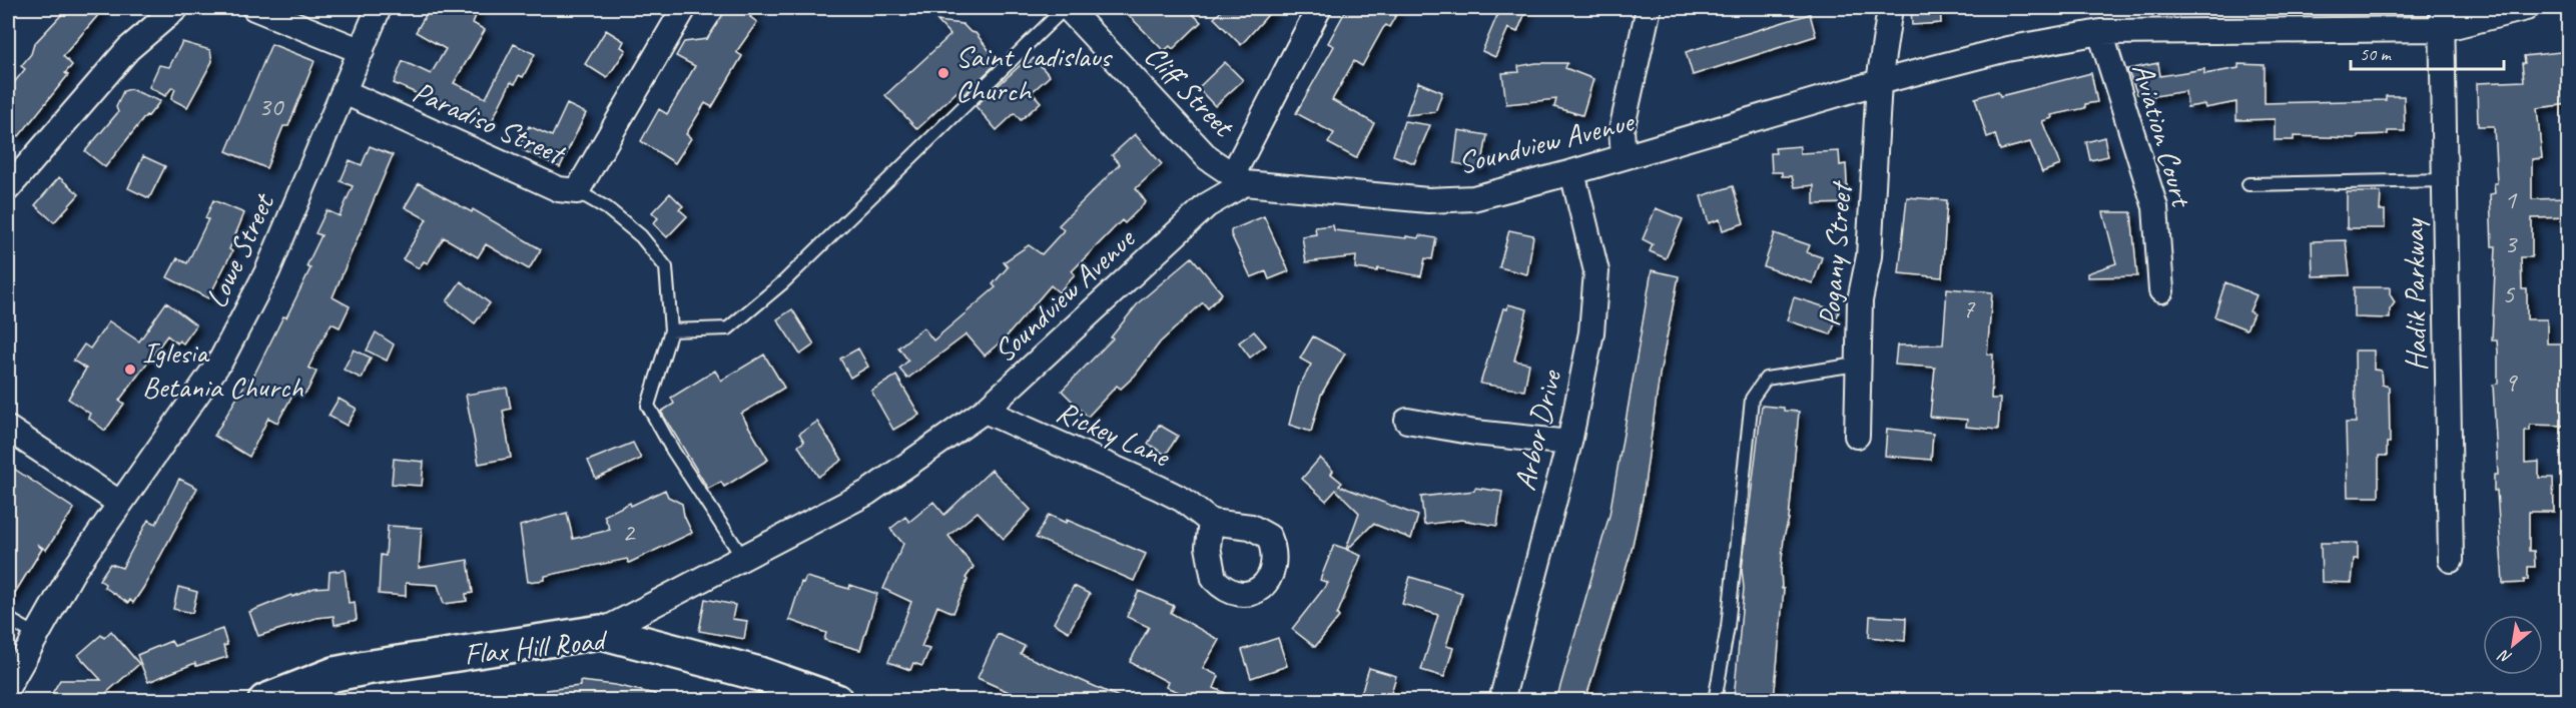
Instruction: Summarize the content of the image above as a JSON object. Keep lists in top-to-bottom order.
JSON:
{
  "streets": {
    "main road": ["Flax Hill Road"],
    "street": [
      "Cliff Street",
      "Paradiso Street",
      "Aviation Court",
      "Soundview Avenue",
      "Lowe Street",
      "Pogany Street",
      "Hadik Parkway",
      "Arbor Drive",
      "Rickey Lane"
    ]
  },
  "crossings": [
    ["Cliff Street", "Soundview Avenue"],
    ["Paradiso Street", "Lowe Street"],
    ["Aviation Court", "Soundview Avenue"],
    ["Soundview Avenue", "Pogany Street"],
    ["Soundview Avenue", "Hadik Parkway"],
    ["Soundview Avenue", "Arbor Drive"],
    ["Soundview Avenue", "Rickey Lane"],
    ["Soundview Avenue", "Flax Hill Road"]
  ],
  "places": ["Saint Ladislaus Church", "Iglesia Betania Church"],
  "house_numbers": [
    "30",
    "1",
    "3",
    "5",
    "7",
    "9",
    "2"
  ],
  "scale_bar": "50 m",
  "north": "bottom left"
}
